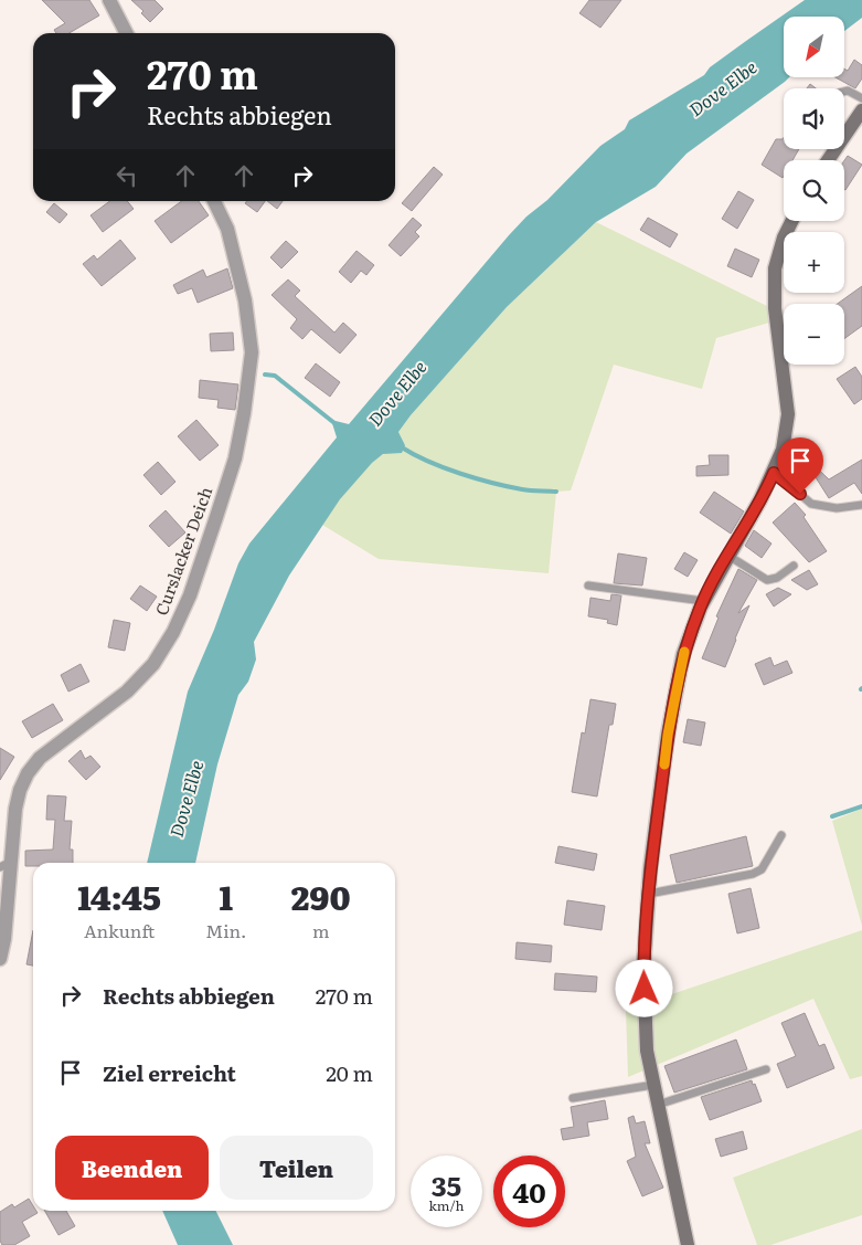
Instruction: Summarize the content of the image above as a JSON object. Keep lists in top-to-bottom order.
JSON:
{
  "streets": {
    "street": ["Curslacker Deich"]
  },
  "water": ["Dove Elbe"],
  "north": "bottom left",
  "page": {
    "map_buttons": ["+", "−"],
    "turn": ["270 m", "Rechts abbiegen"],
    "eta": [
      "14:45",
      "Ankunft",
      "1",
      "Min.",
      "290",
      "m"
    ],
    "list": [
      {
        "name": "Rechts abbiegen",
        "value": "270 m"
      },
      {
        "name": "Ziel erreicht",
        "value": "20 m"
      }
    ],
    "buttons": ["Beenden", "Teilen"],
    "speed": "35 km/h",
    "limit": "40"
  }
}
